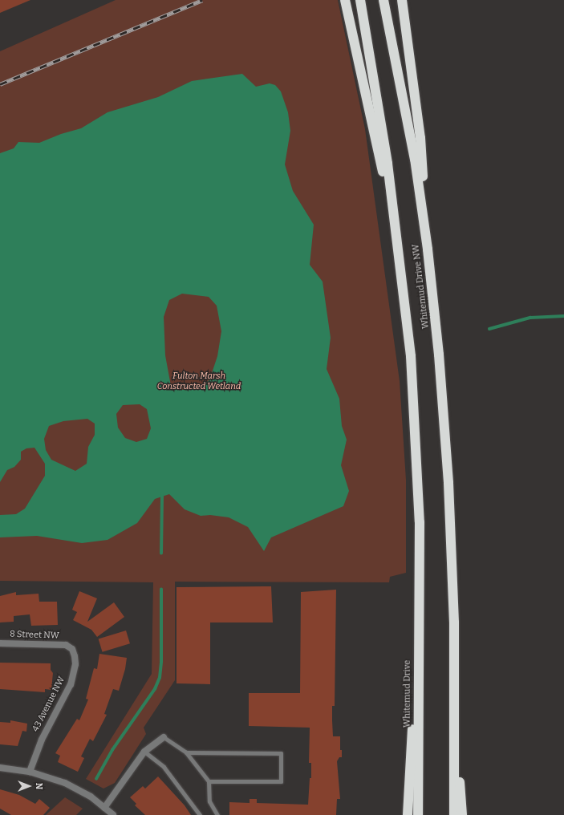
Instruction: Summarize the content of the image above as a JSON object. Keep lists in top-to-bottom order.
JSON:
{
  "streets": {
    "highway": ["Whitemud Drive NW", "Whitemud Drive"],
    "street": ["8 Street NW", "43 Avenue NW"]
  },
  "crossings": [
    ["Whitemud Drive NW", "Whitemud Drive"],
    ["8 Street NW", "43 Avenue NW"]
  ],
  "parks": ["Fulton Marsh Constructed Wetland"],
  "north": "right"
}
